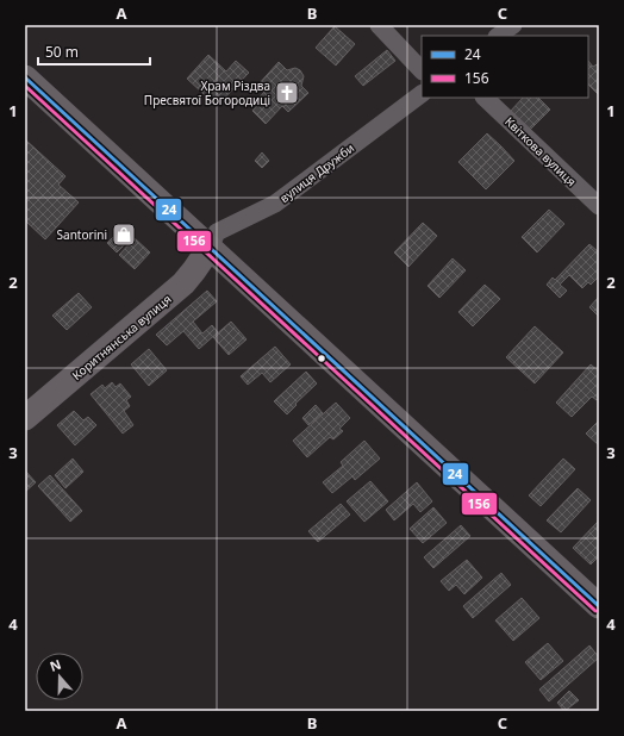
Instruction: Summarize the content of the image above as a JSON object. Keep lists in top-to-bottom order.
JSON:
{
  "streets": {
    "main road": ["Коритнянська вулиця"],
    "street": ["Квіткова вулиця", "вулиця Дружби"]
  },
  "crossings": [
    ["вулиця Дружби", "Коритнянська вулиця"]
  ],
  "places": {
    "church": ["Храм Різдва Пресвятої Богородиці"],
    "shop": ["Santorini"]
  },
  "lines": ["transit line 24", "transit line 156"],
  "legend": ["24", "156"],
  "scale_bar": "50 m",
  "north": "top",
  "grid": {
    "columns": ["A", "B", "C"],
    "rows": [
      "1",
      "2",
      "3",
      "4"
    ]
  }
}
